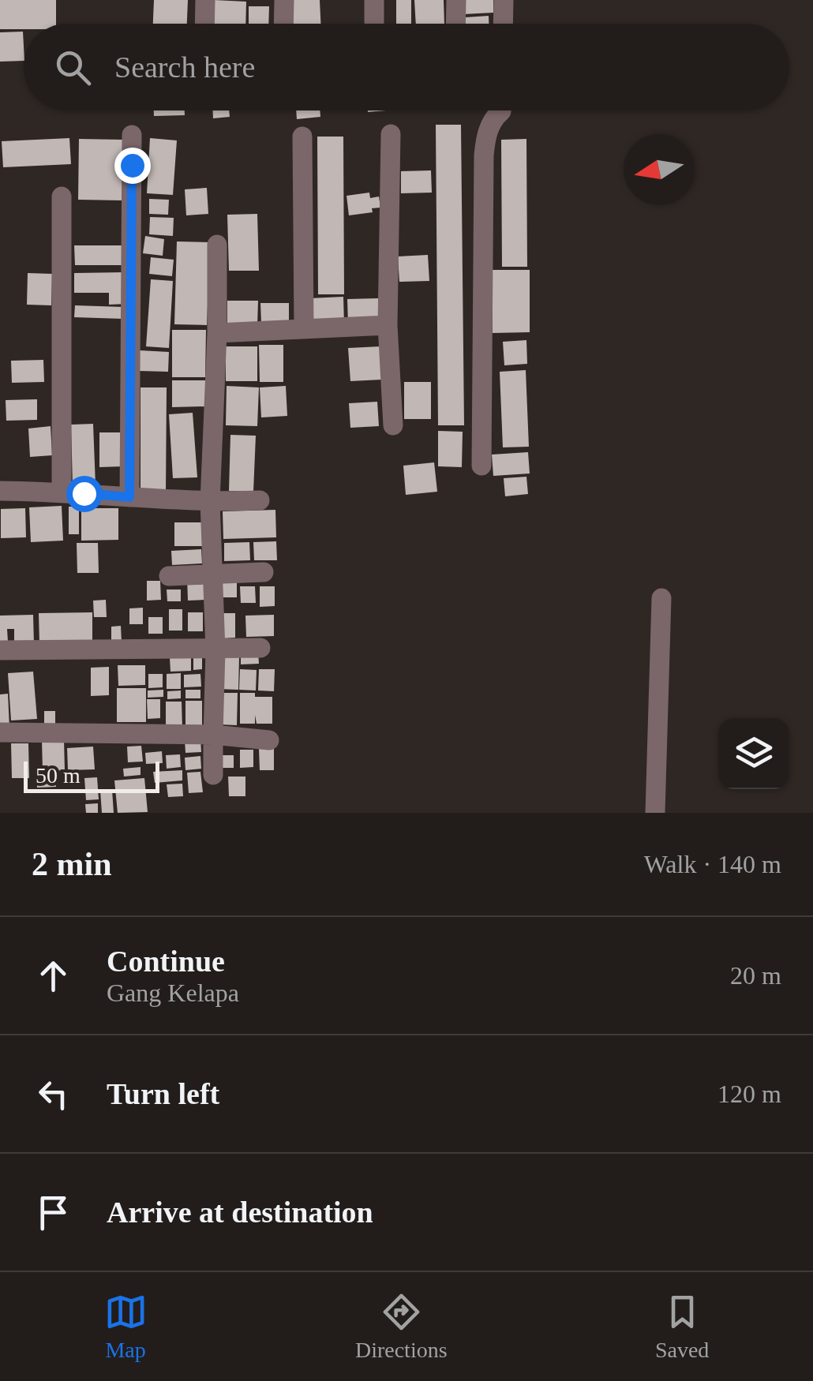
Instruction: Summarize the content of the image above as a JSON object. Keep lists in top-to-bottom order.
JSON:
{
  "scale_bar": "50 m",
  "north": "left",
  "page": {
    "search": "Search here",
    "scale": "50 m",
    "heading": ["2 min", "Walk · 140 m"],
    "list": [
      ["Continue", "Gang Kelapa", "20 m"],
      ["Turn left", "120 m"],
      "Arrive at destination"
    ],
    "nav": ["Map", "Directions", "Saved"]
  }
}
